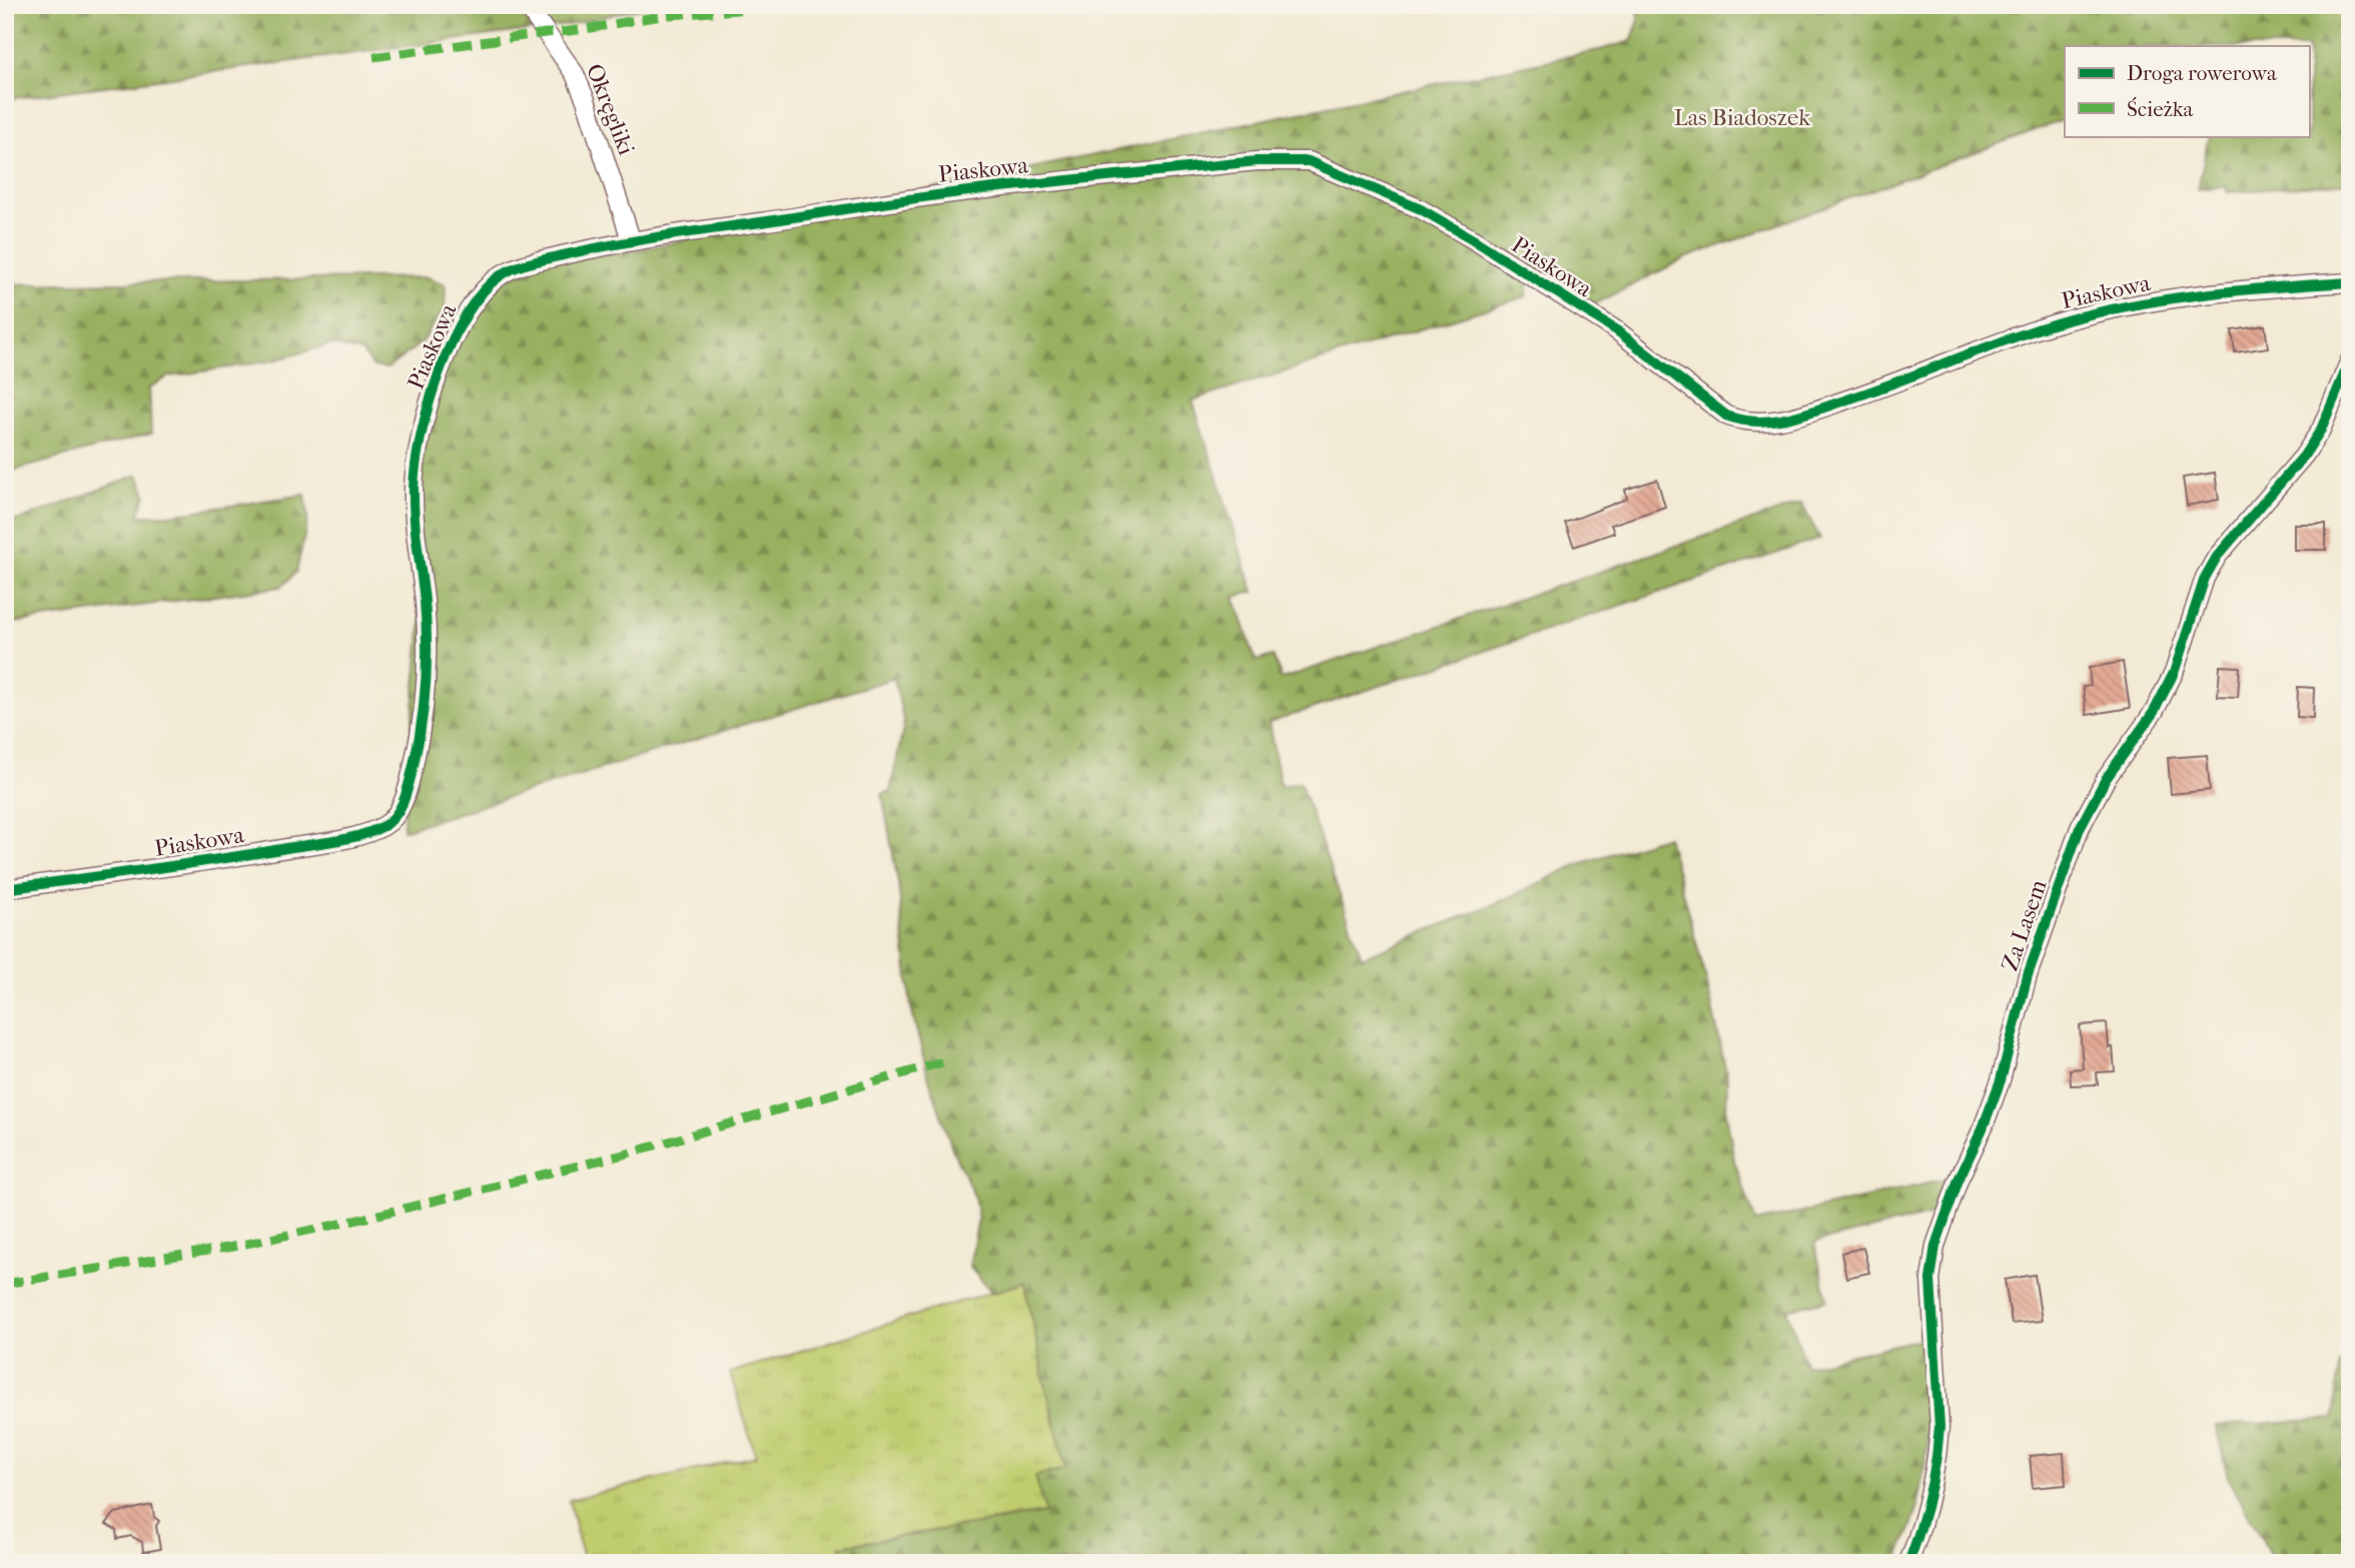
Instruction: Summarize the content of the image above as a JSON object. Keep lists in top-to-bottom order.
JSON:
{
  "streets": {
    "street": ["Okręgliki", "Piaskowa", "Za Lasem"]
  },
  "crossings": [
    ["Okręgliki", "Piaskowa"]
  ],
  "parks": ["Las Biadoszek"],
  "legend": ["Droga rowerowa", "Ścieżka"]
}
